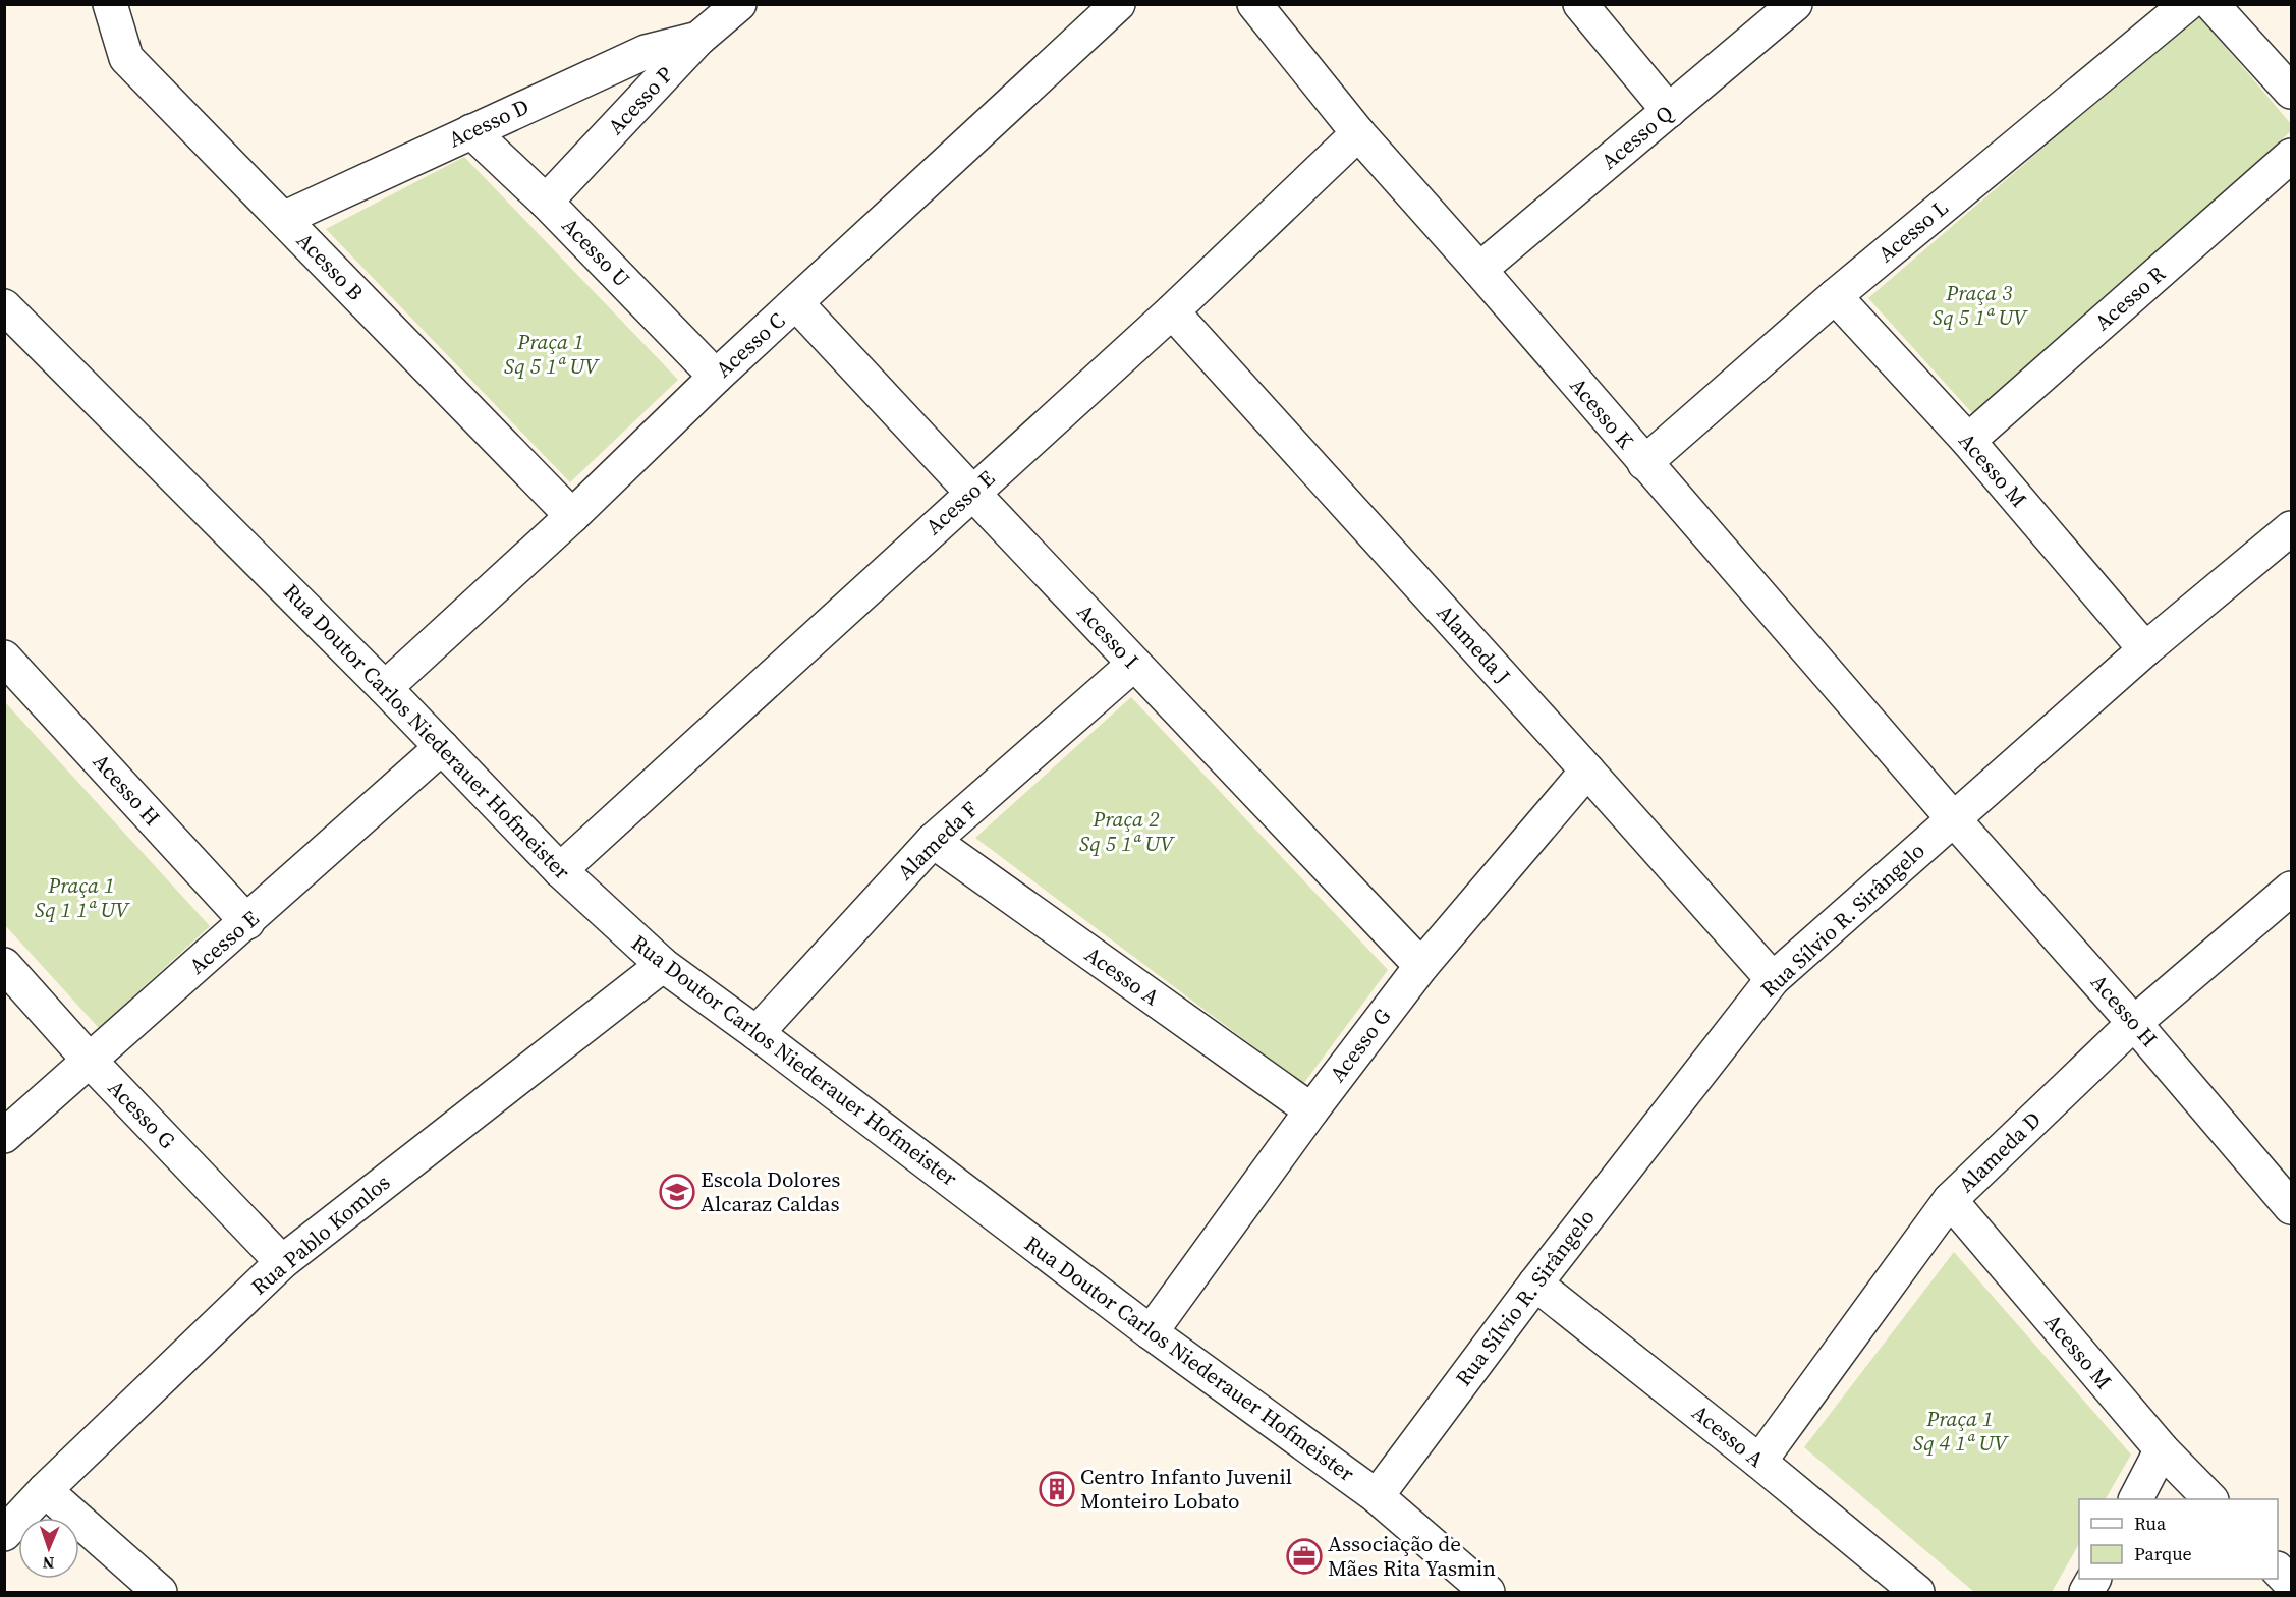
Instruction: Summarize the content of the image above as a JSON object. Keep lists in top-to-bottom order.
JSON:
{
  "streets": {
    "street": [
      "Acesso P",
      "Acesso D",
      "Acesso Q",
      "Acesso L",
      "Acesso U",
      "Acesso B",
      "Acesso R",
      "Acesso C",
      "Acesso K",
      "Acesso M",
      "Acesso E",
      "Acesso I",
      "Alameda J",
      "Rua Doutor Carlos Niederauer Hofmeister",
      "Acesso H",
      "Alameda F",
      "Rua Sílvio R. Sirângelo",
      "Acesso A",
      "Acesso G",
      "Alameda D",
      "Rua Pablo Komlos"
    ]
  },
  "crossings": [
    ["Acesso P", "Acesso D"],
    ["Acesso P", "Acesso U"],
    ["Acesso D", "Acesso U"],
    ["Acesso D", "Acesso B"],
    ["Acesso Q", "Acesso K"],
    ["Acesso L", "Acesso K"],
    ["Acesso L", "Acesso M"],
    ["Acesso U", "Acesso C"],
    ["Acesso B", "Acesso C"],
    ["Acesso R", "Acesso M"],
    ["Acesso C", "Acesso I"],
    ["Acesso C", "Rua Doutor Carlos Niederauer Hofmeister"],
    ["Acesso K", "Acesso E"],
    ["Acesso K", "Acesso H"],
    ["Acesso K", "Rua Sílvio R. Sirângelo"],
    ["Acesso M", "Rua Sílvio R. Sirângelo"],
    ["Acesso M", "Alameda D"],
    ["Acesso E", "Acesso I"],
    ["Acesso E", "Alameda J"],
    ["Acesso E", "Rua Doutor Carlos Niederauer Hofmeister"],
    ["Acesso E", "Acesso H"],
    ["Acesso E", "Acesso G"],
    ["Acesso I", "Alameda F"],
    ["Acesso I", "Acesso G"],
    ["Alameda J", "Rua Sílvio R. Sirângelo"],
    ["Alameda J", "Acesso G"],
    ["Rua Doutor Carlos Niederauer Hofmeister", "Alameda F"],
    ["Rua Doutor Carlos Niederauer Hofmeister", "Rua Sílvio R. Sirângelo"],
    ["Rua Doutor Carlos Niederauer Hofmeister", "Acesso G"],
    ["Rua Doutor Carlos Niederauer Hofmeister", "Rua Pablo Komlos"],
    ["Acesso H", "Rua Sílvio R. Sirângelo"],
    ["Acesso H", "Alameda D"],
    ["Alameda F", "Acesso A"],
    ["Rua Sílvio R. Sirângelo", "Acesso A"],
    ["Acesso A", "Acesso G"],
    ["Acesso A", "Alameda D"],
    ["Acesso G", "Rua Pablo Komlos"]
  ],
  "parks": [
    "Praça 3 Sq 5 1ª UV",
    "Praça 1 Sq 5 1ª UV",
    "Praça 2 Sq 5 1ª UV",
    "Praça 1 Sq 1 1ª UV",
    "Praça 1 Sq 4 1ª UV"
  ],
  "places": {
    "school or university": ["Escola Dolores Alcaraz Caldas"],
    "building": ["Centro Infanto Juvenil Monteiro Lobato"],
    "office": ["Associação de Mães Rita Yasmin"]
  },
  "legend": ["Rua", "Parque"],
  "north": "bottom"
}
